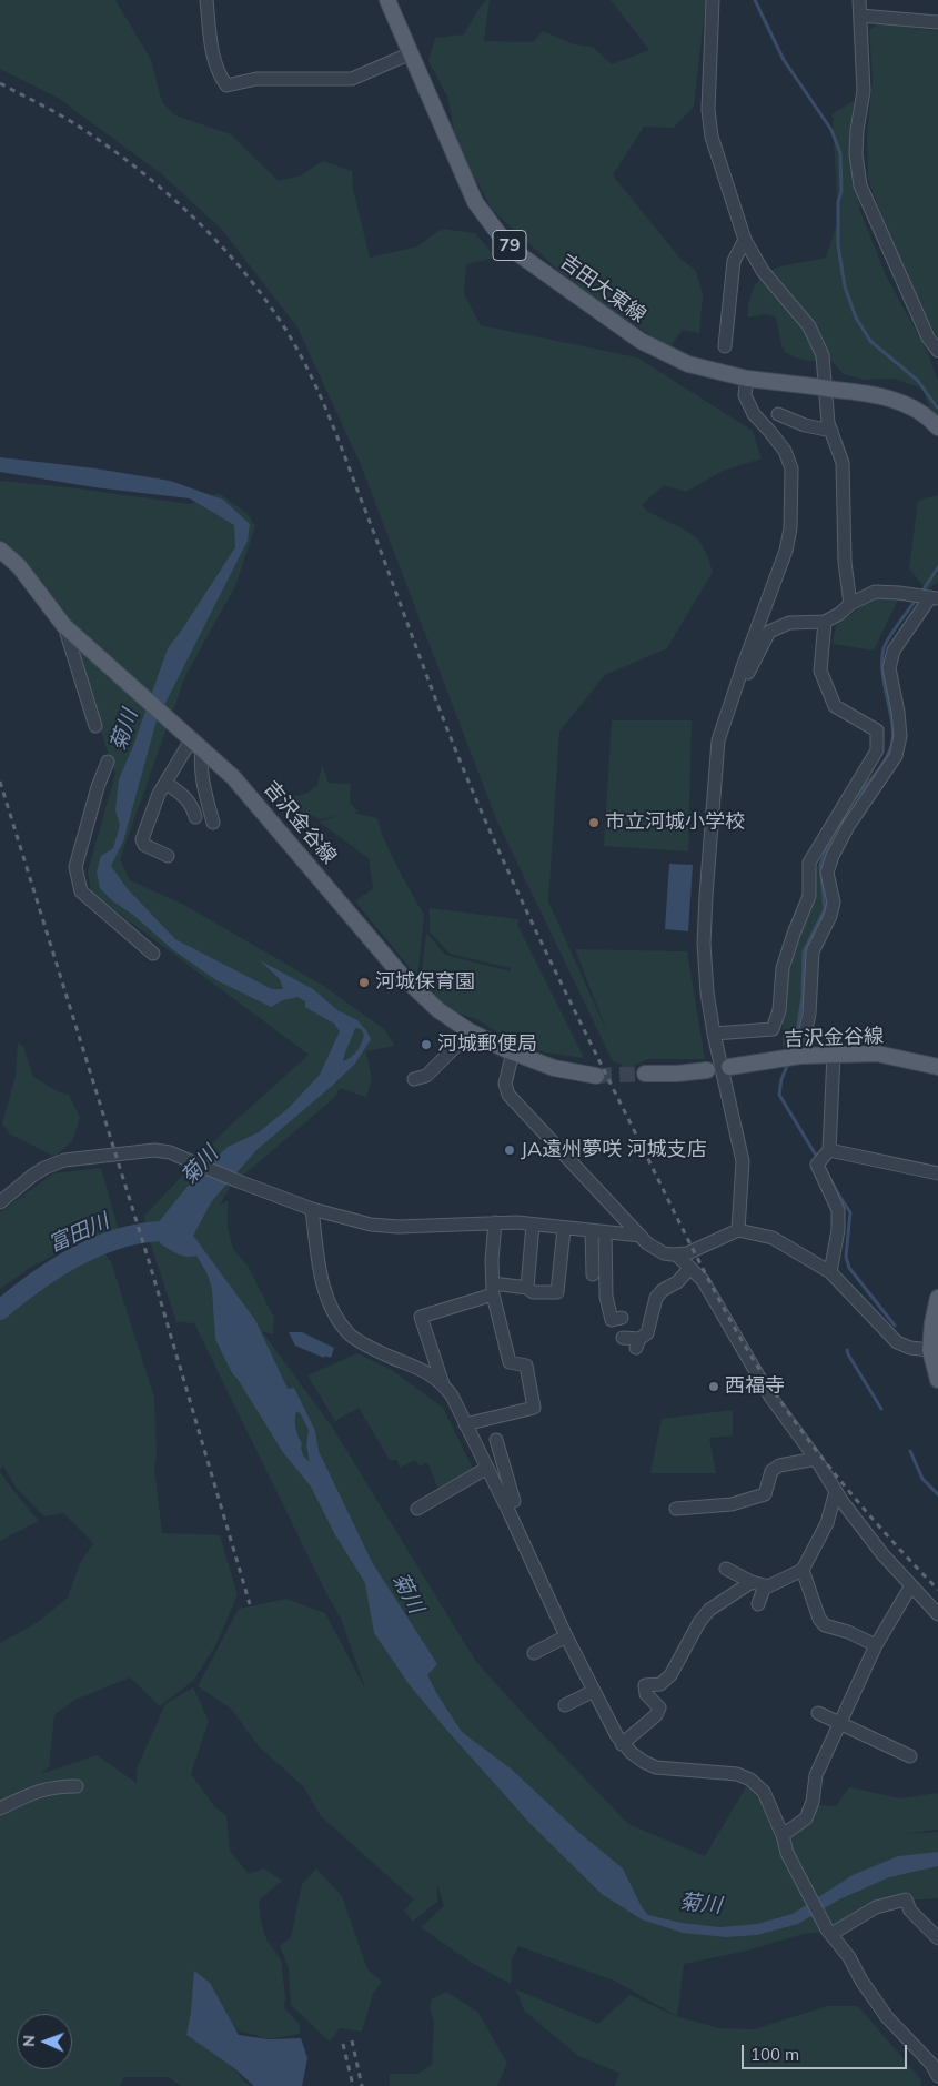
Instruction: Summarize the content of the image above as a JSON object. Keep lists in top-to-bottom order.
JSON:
{
  "streets": {
    "main road": ["79", "吉田大東線", "吉沢金谷線"]
  },
  "water": ["菊川", "富田川"],
  "places": [
    "市立河城小学校",
    "河城保育園",
    "河城郵便局",
    "JA遠州夢咲 河城支店",
    "西福寺"
  ],
  "scale_bar": "100 m",
  "north": "left"
}
